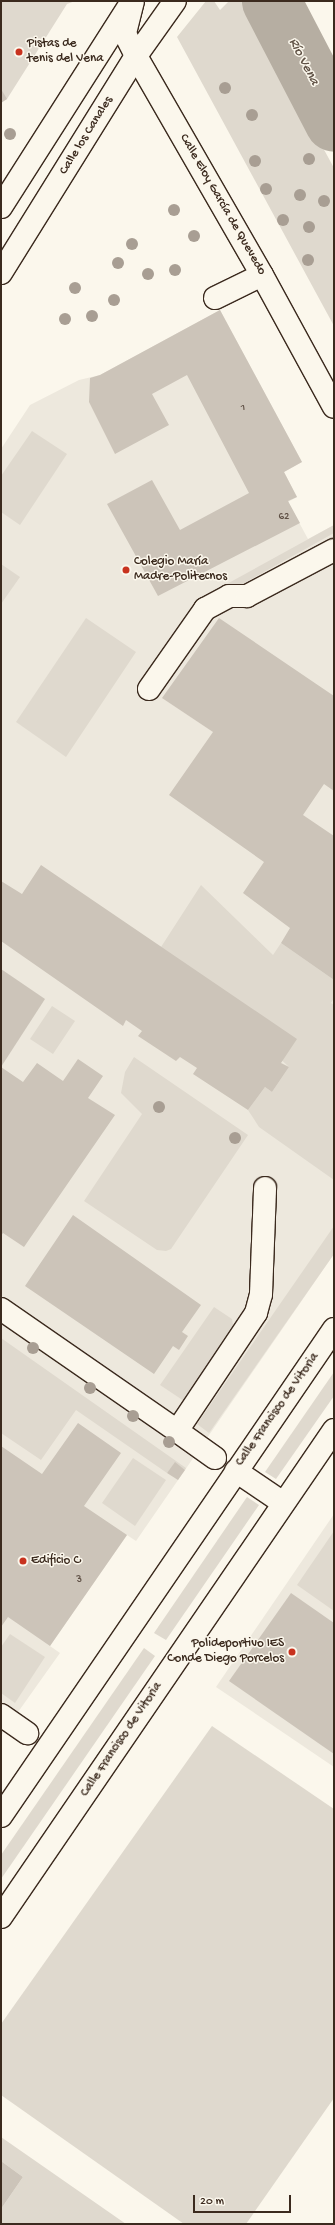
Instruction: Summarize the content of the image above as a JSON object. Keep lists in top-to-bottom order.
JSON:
{
  "streets": {
    "street": ["Calle los Canales", "Calle Eloy García de Quevedo", "Calle Francisco de Vitoria"]
  },
  "crossings": [
    ["Calle los Canales", "Calle Eloy García de Quevedo"]
  ],
  "water": ["Río Vena"],
  "places": [
    "Pistas de tenis del Vena",
    "Colegio María Madre-Politecnos",
    "Edificio C",
    "Polideportivo IES Conde Diego Porcelos"
  ],
  "house_numbers": ["1", "62", "3"],
  "scale_bar": "20 m"
}
